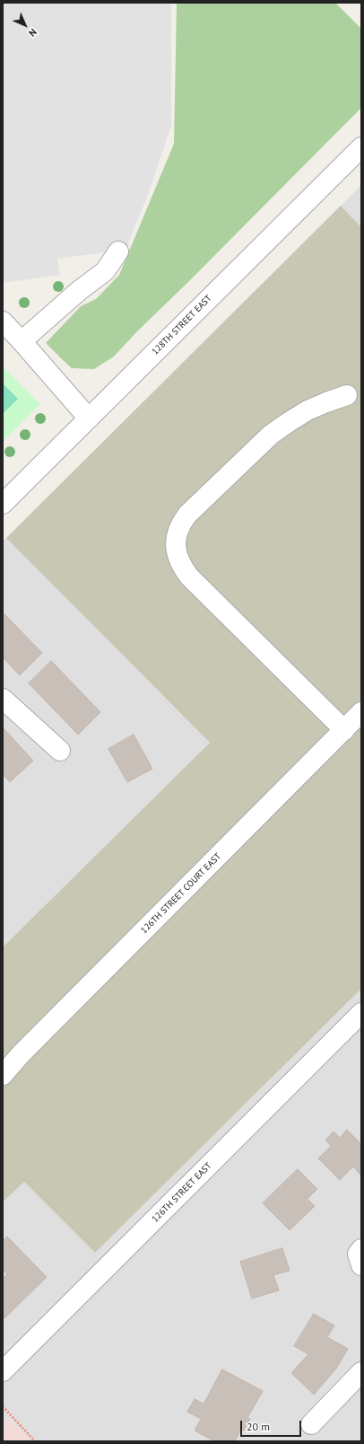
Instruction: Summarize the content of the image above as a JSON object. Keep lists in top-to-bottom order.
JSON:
{
  "streets": {
    "street": ["128TH STREET EAST", "126TH STREET COURT EAST", "126TH STREET EAST"]
  },
  "scale_bar": "20 m",
  "north": "bottom right"
}
